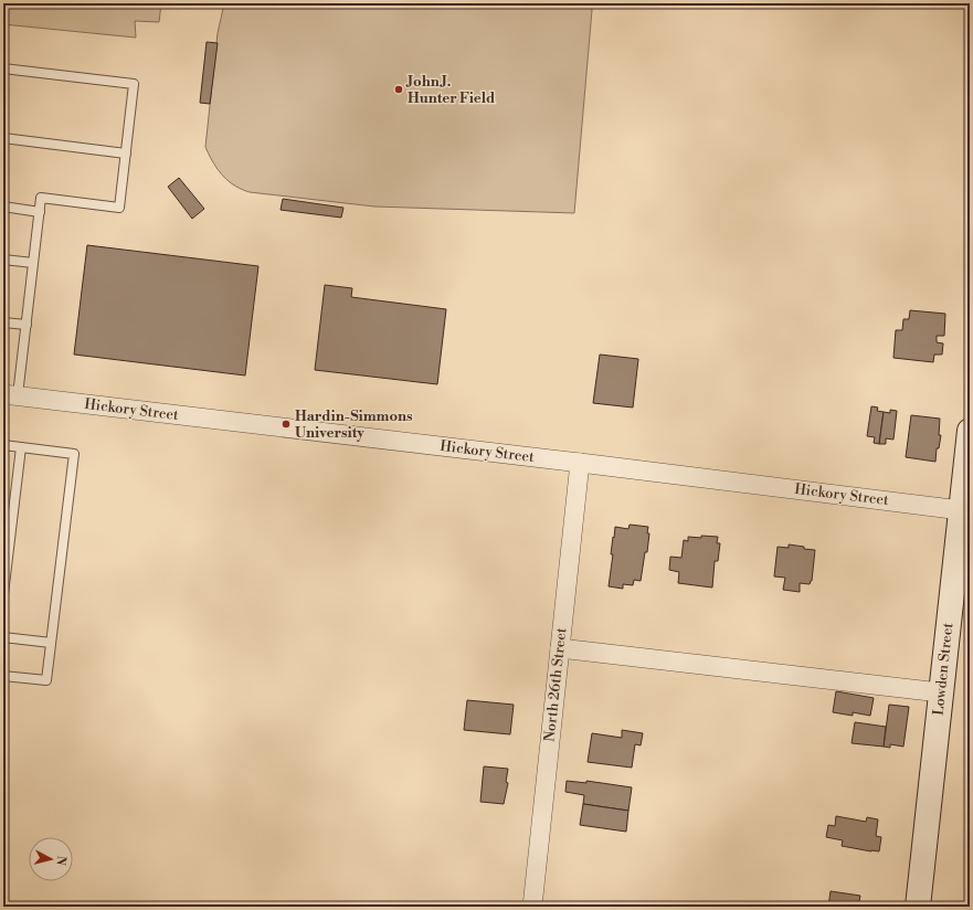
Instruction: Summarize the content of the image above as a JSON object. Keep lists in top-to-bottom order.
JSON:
{
  "streets": {
    "street": ["Hickory Street", "Lowden Street", "North 26th Street"]
  },
  "crossings": [
    ["Hickory Street", "Lowden Street"],
    ["Hickory Street", "North 26th Street"]
  ],
  "places": ["John J. Hunter Field", "Hardin-Simmons University"],
  "north": "right"
}
